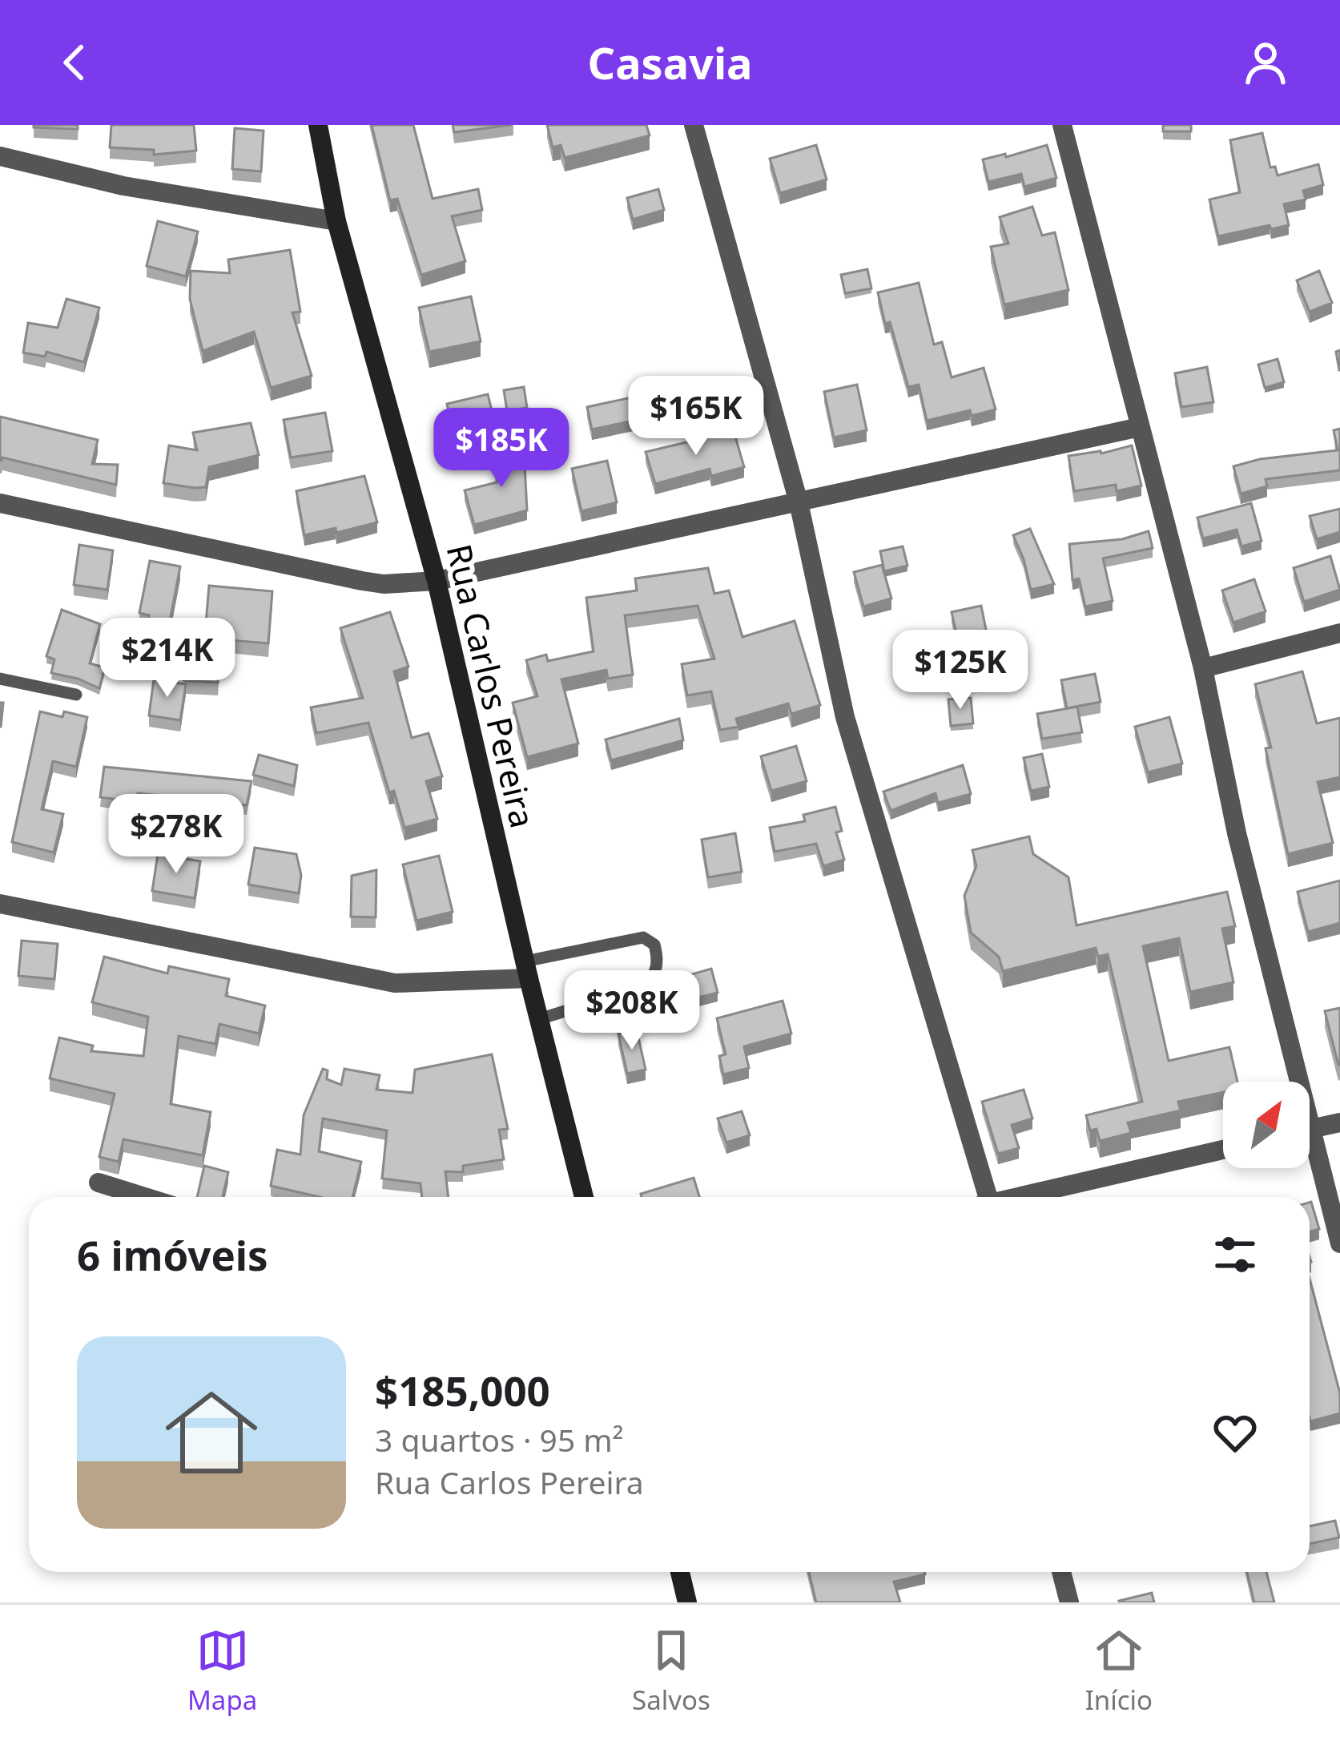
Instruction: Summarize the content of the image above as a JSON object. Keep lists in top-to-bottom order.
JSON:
{
  "streets": {
    "main road": ["Rua Carlos Pereira"]
  },
  "north": "top right",
  "page": {
    "header": "Casavia",
    "price": [
      "$165K",
      "$185K",
      "$214K",
      "$125K",
      "$278K",
      "$208K"
    ],
    "heading": "6 imóveis",
    "list": [
      {
        "name": "$185,000",
        "note": "3 quartos · 95 m² · Rua Carlos Pereira"
      }
    ],
    "tabs": ["Mapa", "Salvos", "Início"]
  }
}
